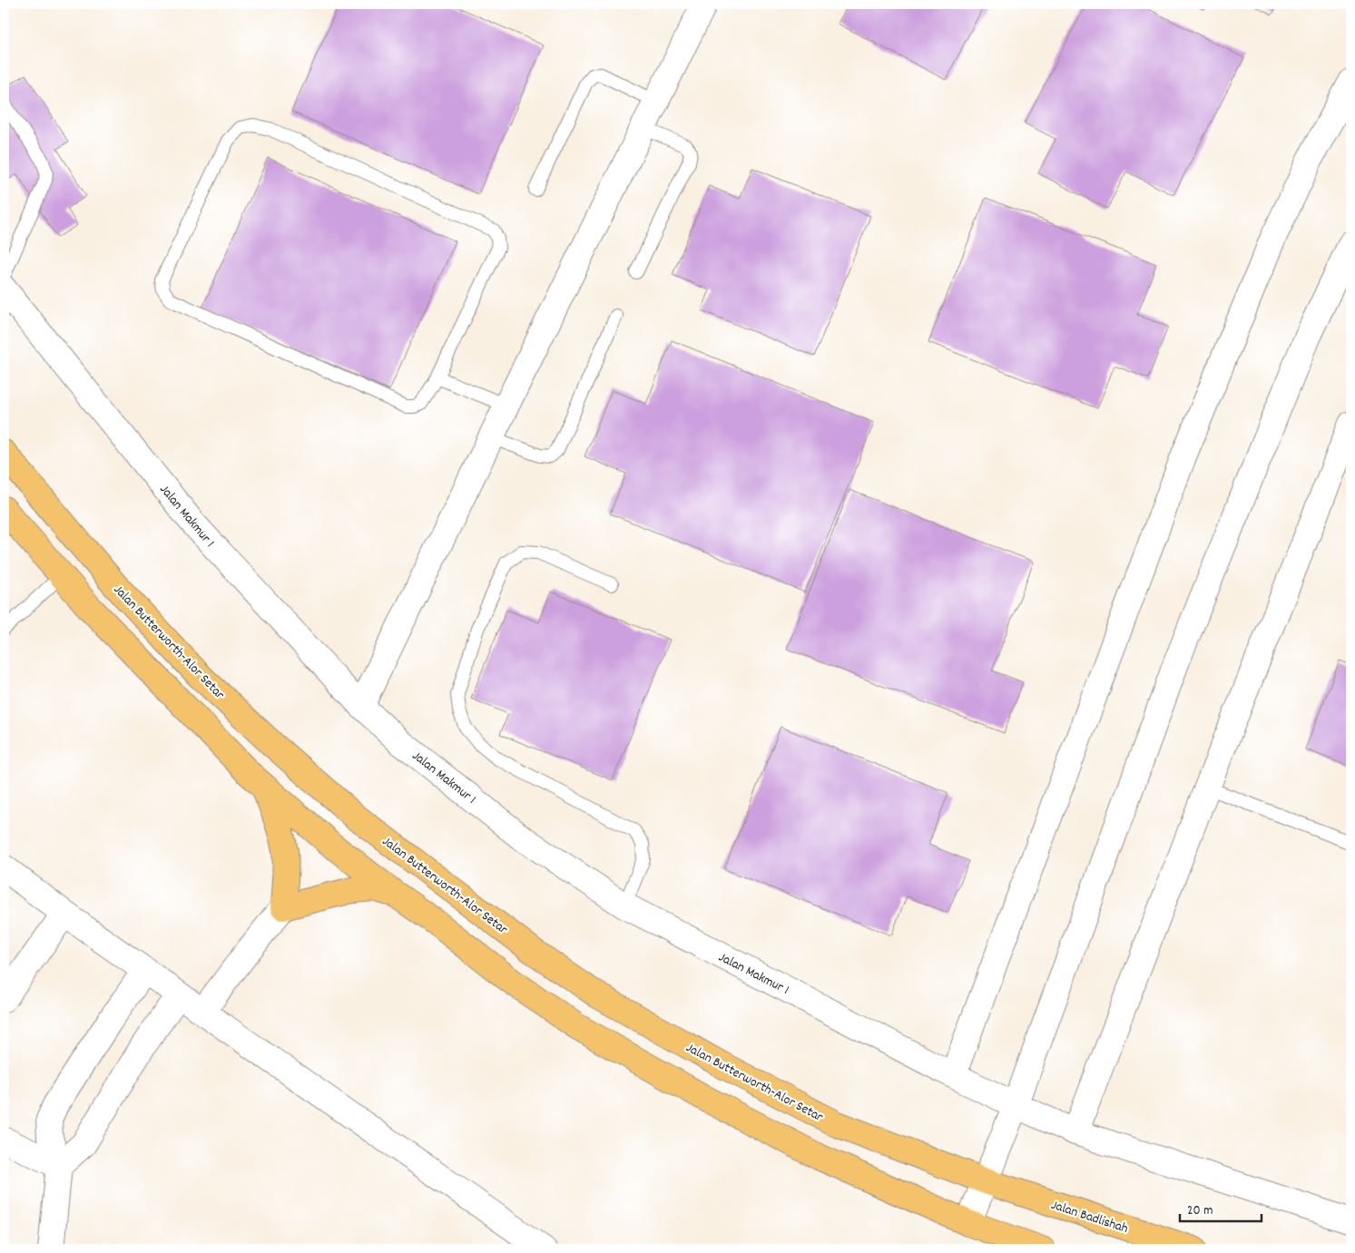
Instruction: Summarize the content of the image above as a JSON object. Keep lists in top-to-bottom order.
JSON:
{
  "streets": {
    "main road": ["Jalan Butterworth-Alor Setar", "Jalan Badlishah"],
    "street": ["Jalan Makmur 1"]
  },
  "crossings": [
    ["Jalan Butterworth-Alor Setar", "Jalan Badlishah"]
  ],
  "scale_bar": "20 m"
}
